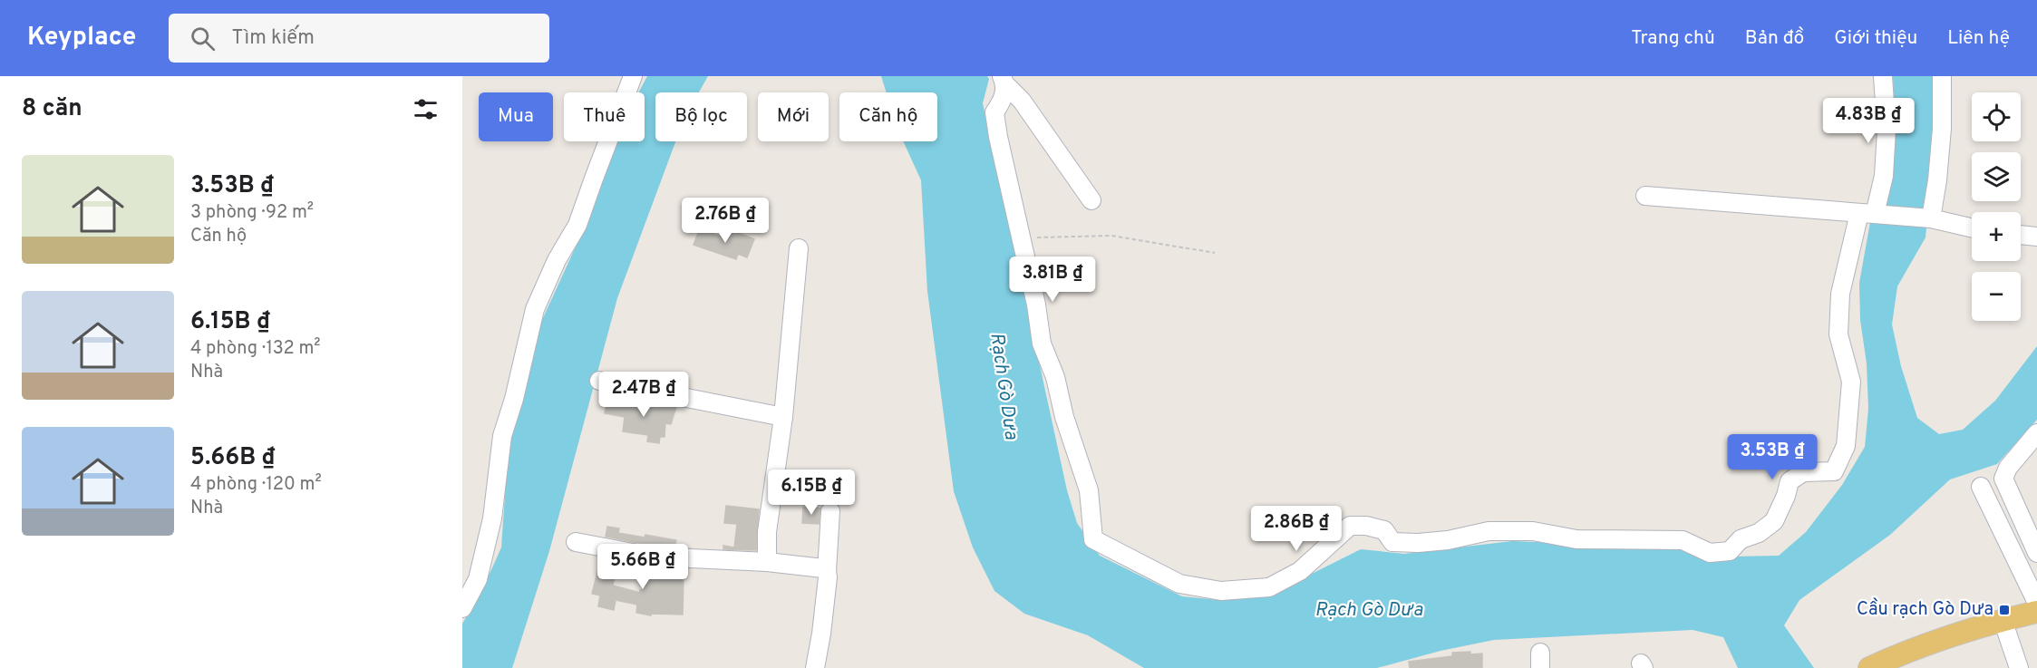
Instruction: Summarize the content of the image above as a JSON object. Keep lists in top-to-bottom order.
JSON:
{
  "water": ["Rạch Gò Dưa"],
  "places": {
    "transit": ["Cầu rạch Gò Dưa"]
  },
  "page": {
    "header": "Keyplace",
    "search": "Tìm kiếm",
    "nav": [
      "Trang chủ",
      "Bản đồ",
      "Giới thiệu",
      "Liên hệ"
    ],
    "heading": "8 căn",
    "map_buttons": ["+", "−"],
    "chip": [
      "Mua",
      "Thuê",
      "Bộ lọc",
      "Mới",
      "Căn hộ"
    ],
    "price": [
      "4.83B ₫",
      "2.76B ₫",
      "3.81B ₫",
      "2.47B ₫",
      "3.53B ₫",
      "6.15B ₫",
      "2.86B ₫",
      "5.66B ₫"
    ],
    "list": [
      {
        "name": "3.53B ₫",
        "note": "3 phòng · 92 m² · Căn hộ"
      },
      {
        "name": "6.15B ₫",
        "note": "4 phòng · 132 m² · Nhà"
      },
      {
        "name": "5.66B ₫",
        "note": "4 phòng · 120 m² · Nhà"
      }
    ]
  }
}
